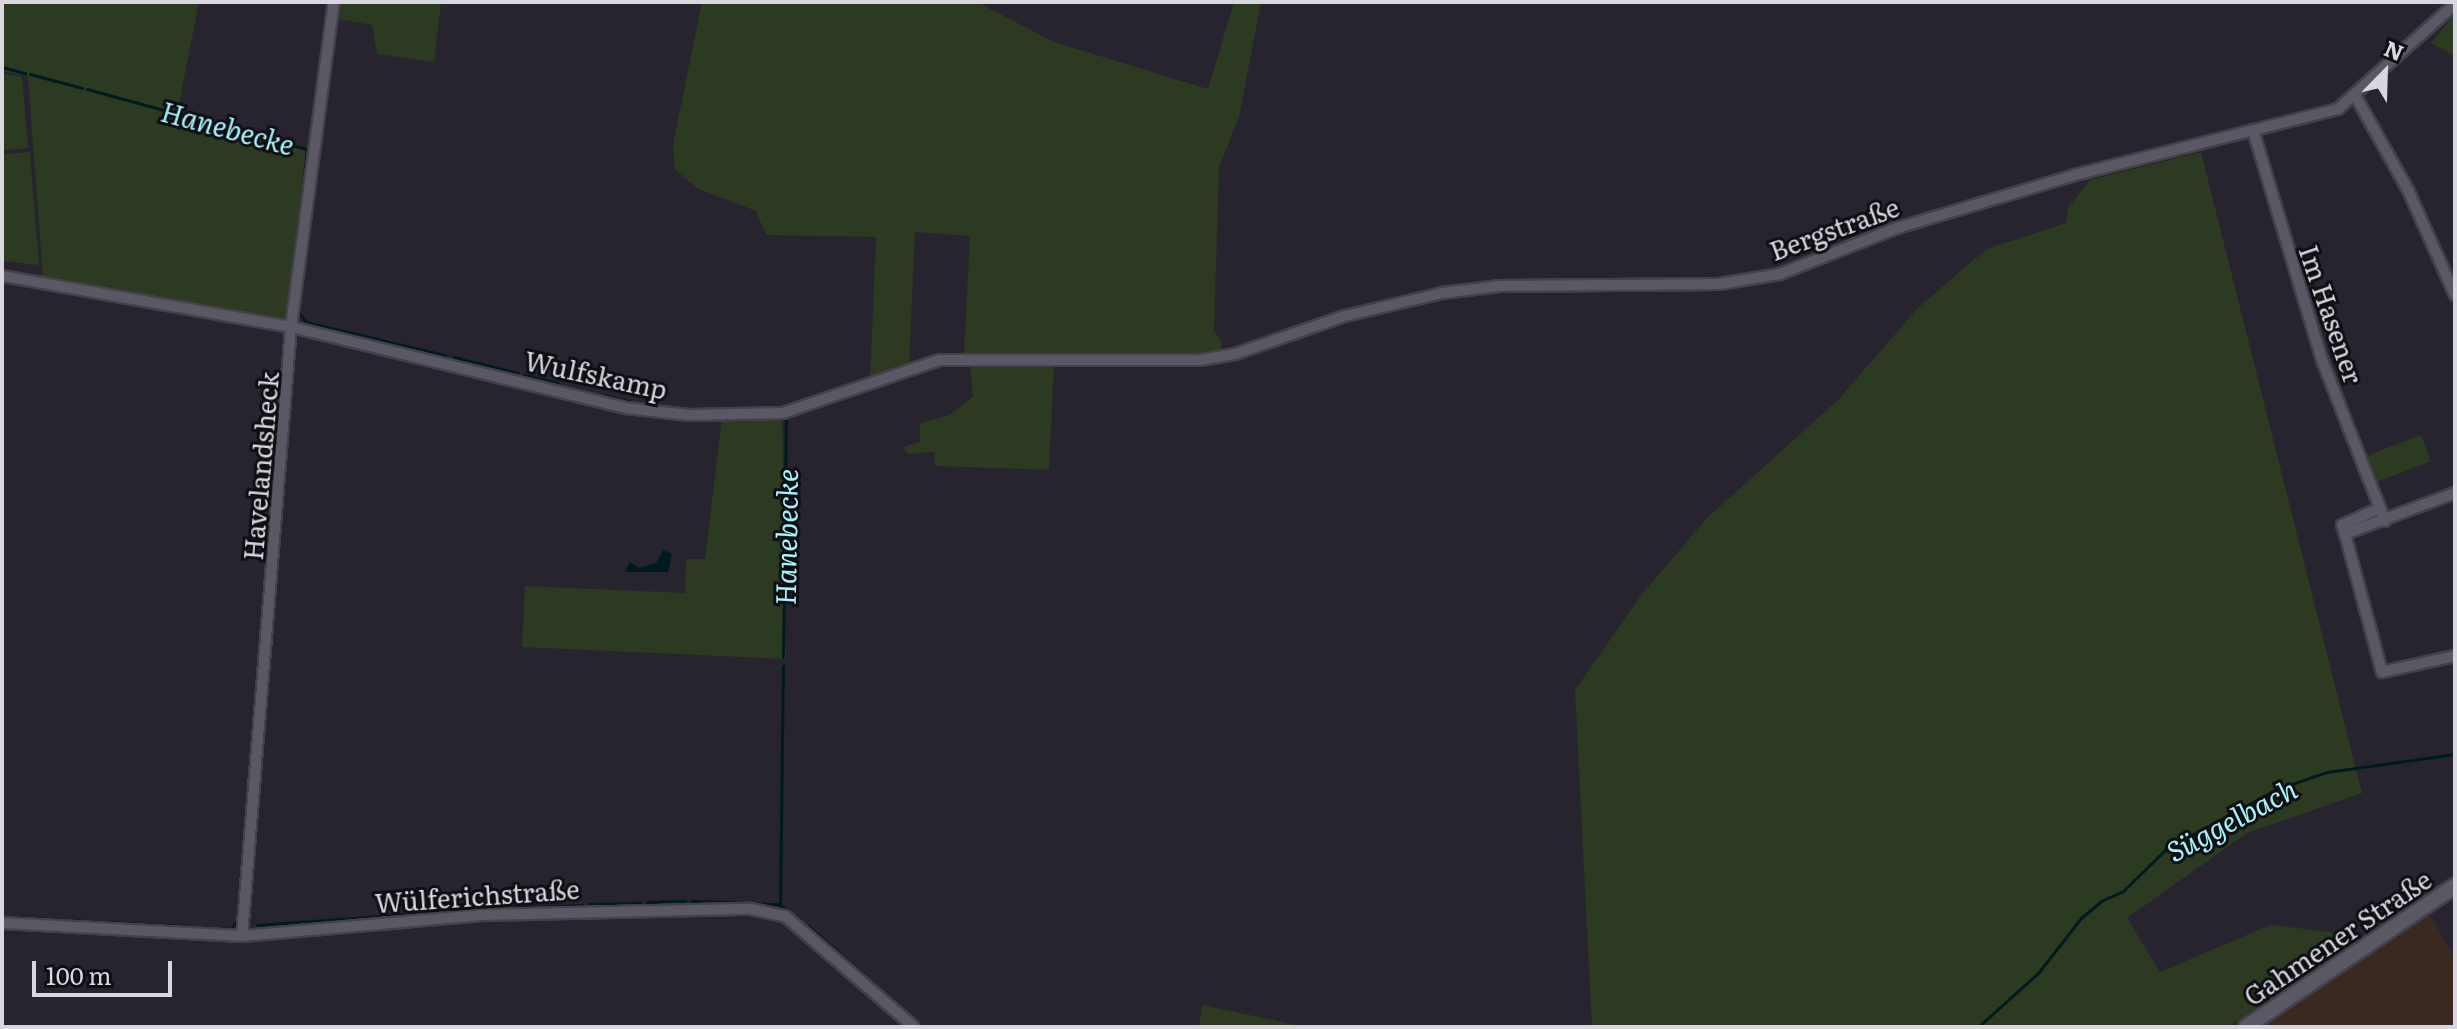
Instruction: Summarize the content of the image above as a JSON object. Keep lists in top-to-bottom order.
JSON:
{
  "streets": {
    "main road": ["Gahmener Straße"],
    "street": [
      "Bergstraße",
      "Im Hasener",
      "Wulfskamp",
      "Havelandsheck",
      "Wülferichstraße"
    ]
  },
  "crossings": [
    ["Bergstraße", "Im Hasener"],
    ["Bergstraße", "Wulfskamp"],
    ["Wulfskamp", "Havelandsheck"],
    ["Havelandsheck", "Wülferichstraße"]
  ],
  "water": ["Hanebecke", "Süggelbach"],
  "scale_bar": "100 m",
  "north": "top right"
}
